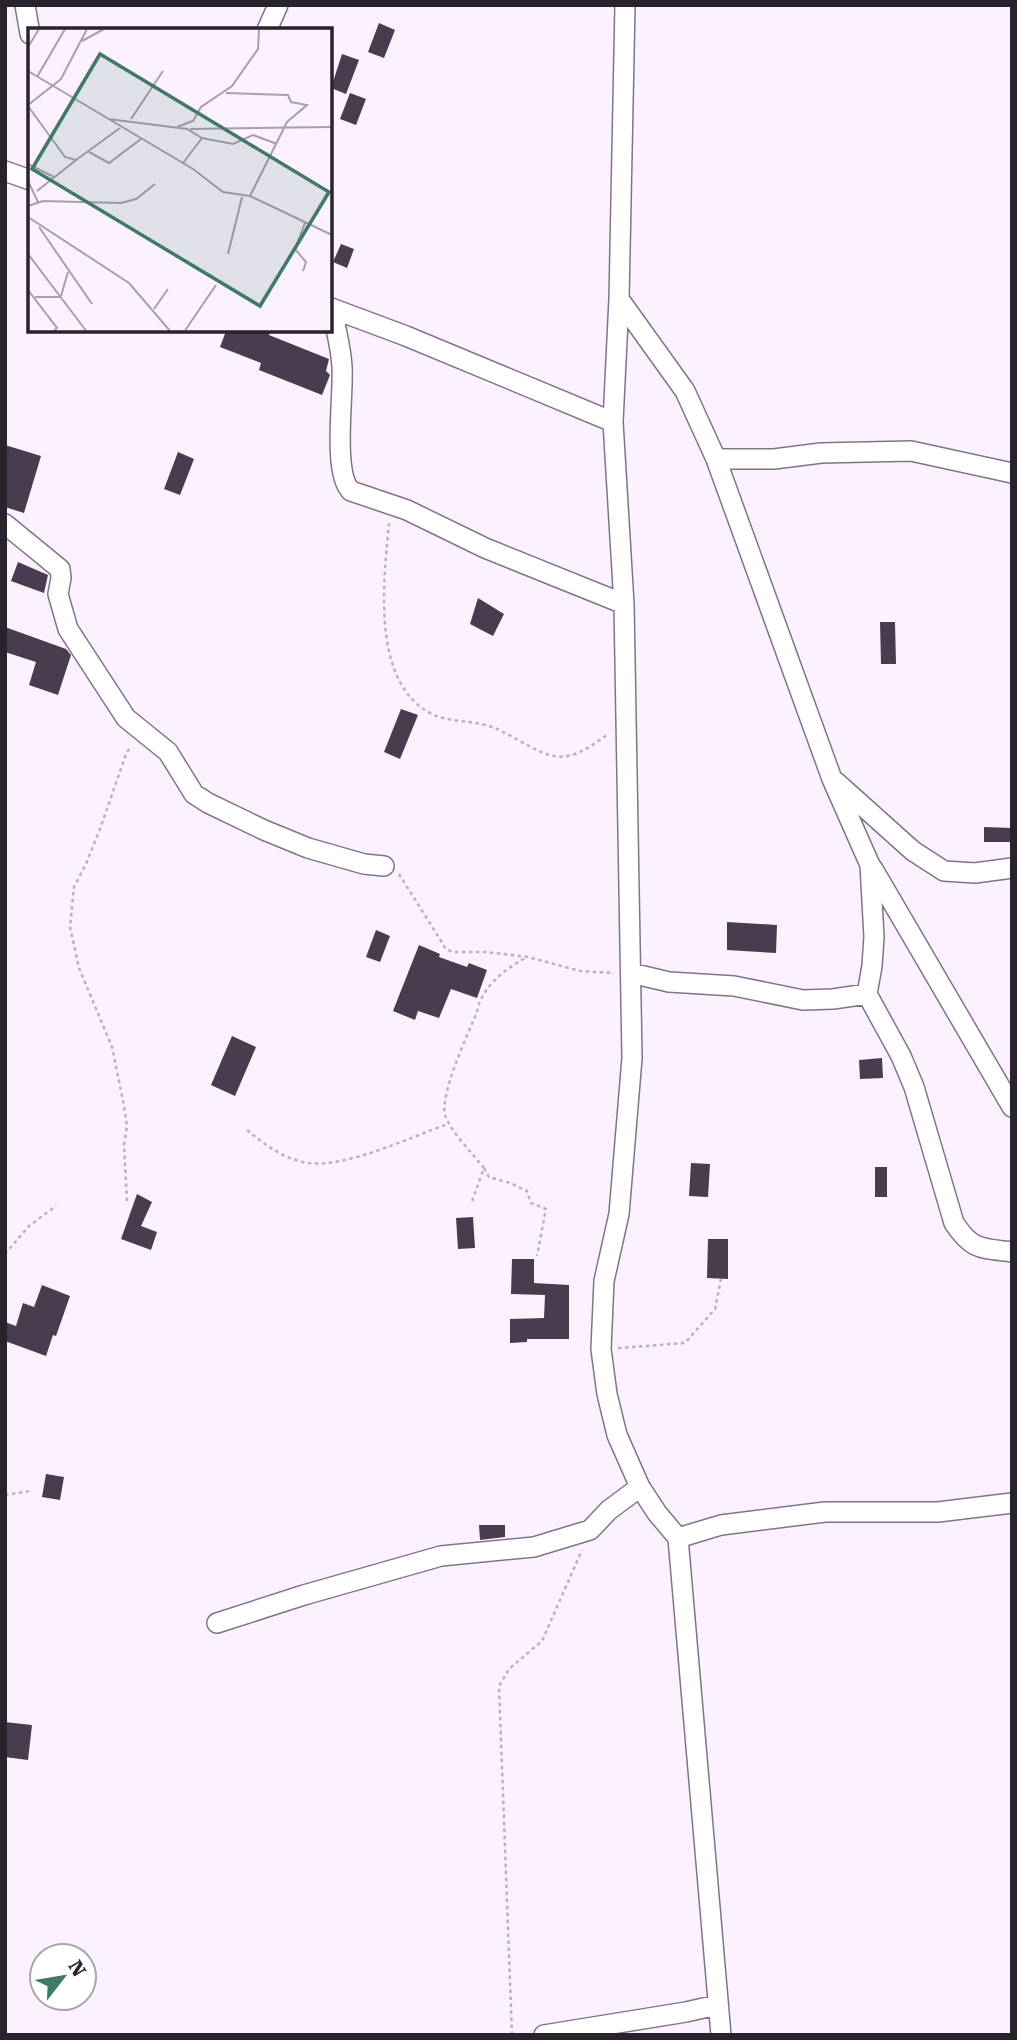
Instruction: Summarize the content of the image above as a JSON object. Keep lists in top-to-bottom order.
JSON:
{
  "north": "top right"
}
